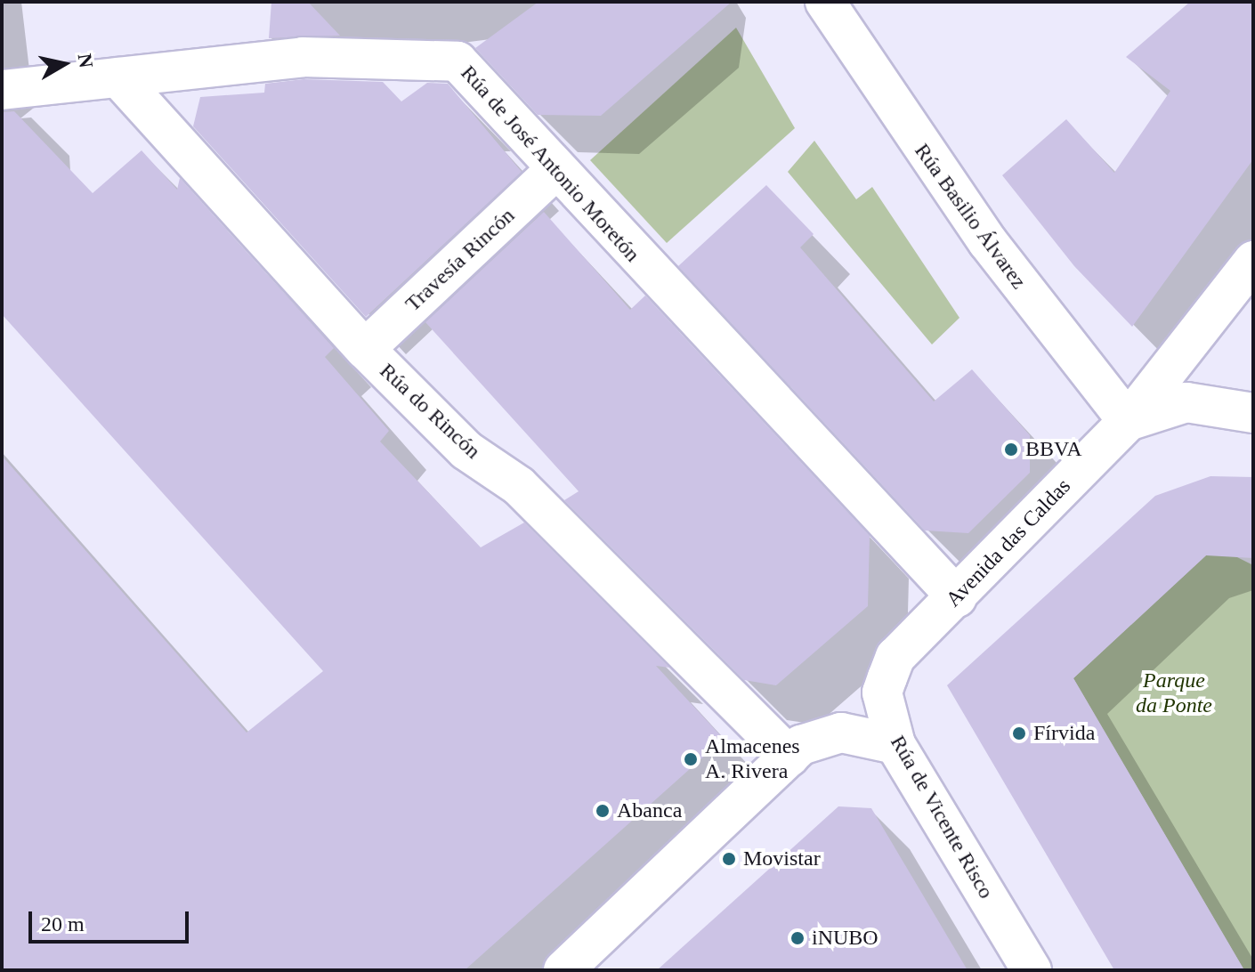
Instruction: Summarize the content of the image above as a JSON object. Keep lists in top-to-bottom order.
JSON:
{
  "streets": {
    "main road": [
      "Rúa de José Antonio Moretón",
      "Rúa Basilio Álvarez",
      "Travesía Rincón",
      "Rúa do Rincón",
      "Avenida das Caldas",
      "Rúa de Vicente Risco"
    ]
  },
  "crossings": [
    ["Rúa de José Antonio Moretón", "Travesía Rincón"],
    ["Rúa de José Antonio Moretón", "Rúa do Rincón"],
    ["Rúa de José Antonio Moretón", "Avenida das Caldas"],
    ["Rúa Basilio Álvarez", "Avenida das Caldas"],
    ["Travesía Rincón", "Rúa do Rincón"],
    ["Avenida das Caldas", "Rúa de Vicente Risco"]
  ],
  "parks": ["Parque da Ponte"],
  "places": [
    "BBVA",
    "Fírvida",
    "Almacenes A. Rivera",
    "Abanca",
    "Movistar",
    "iNUBO"
  ],
  "scale_bar": "20 m",
  "north": "right"
}
